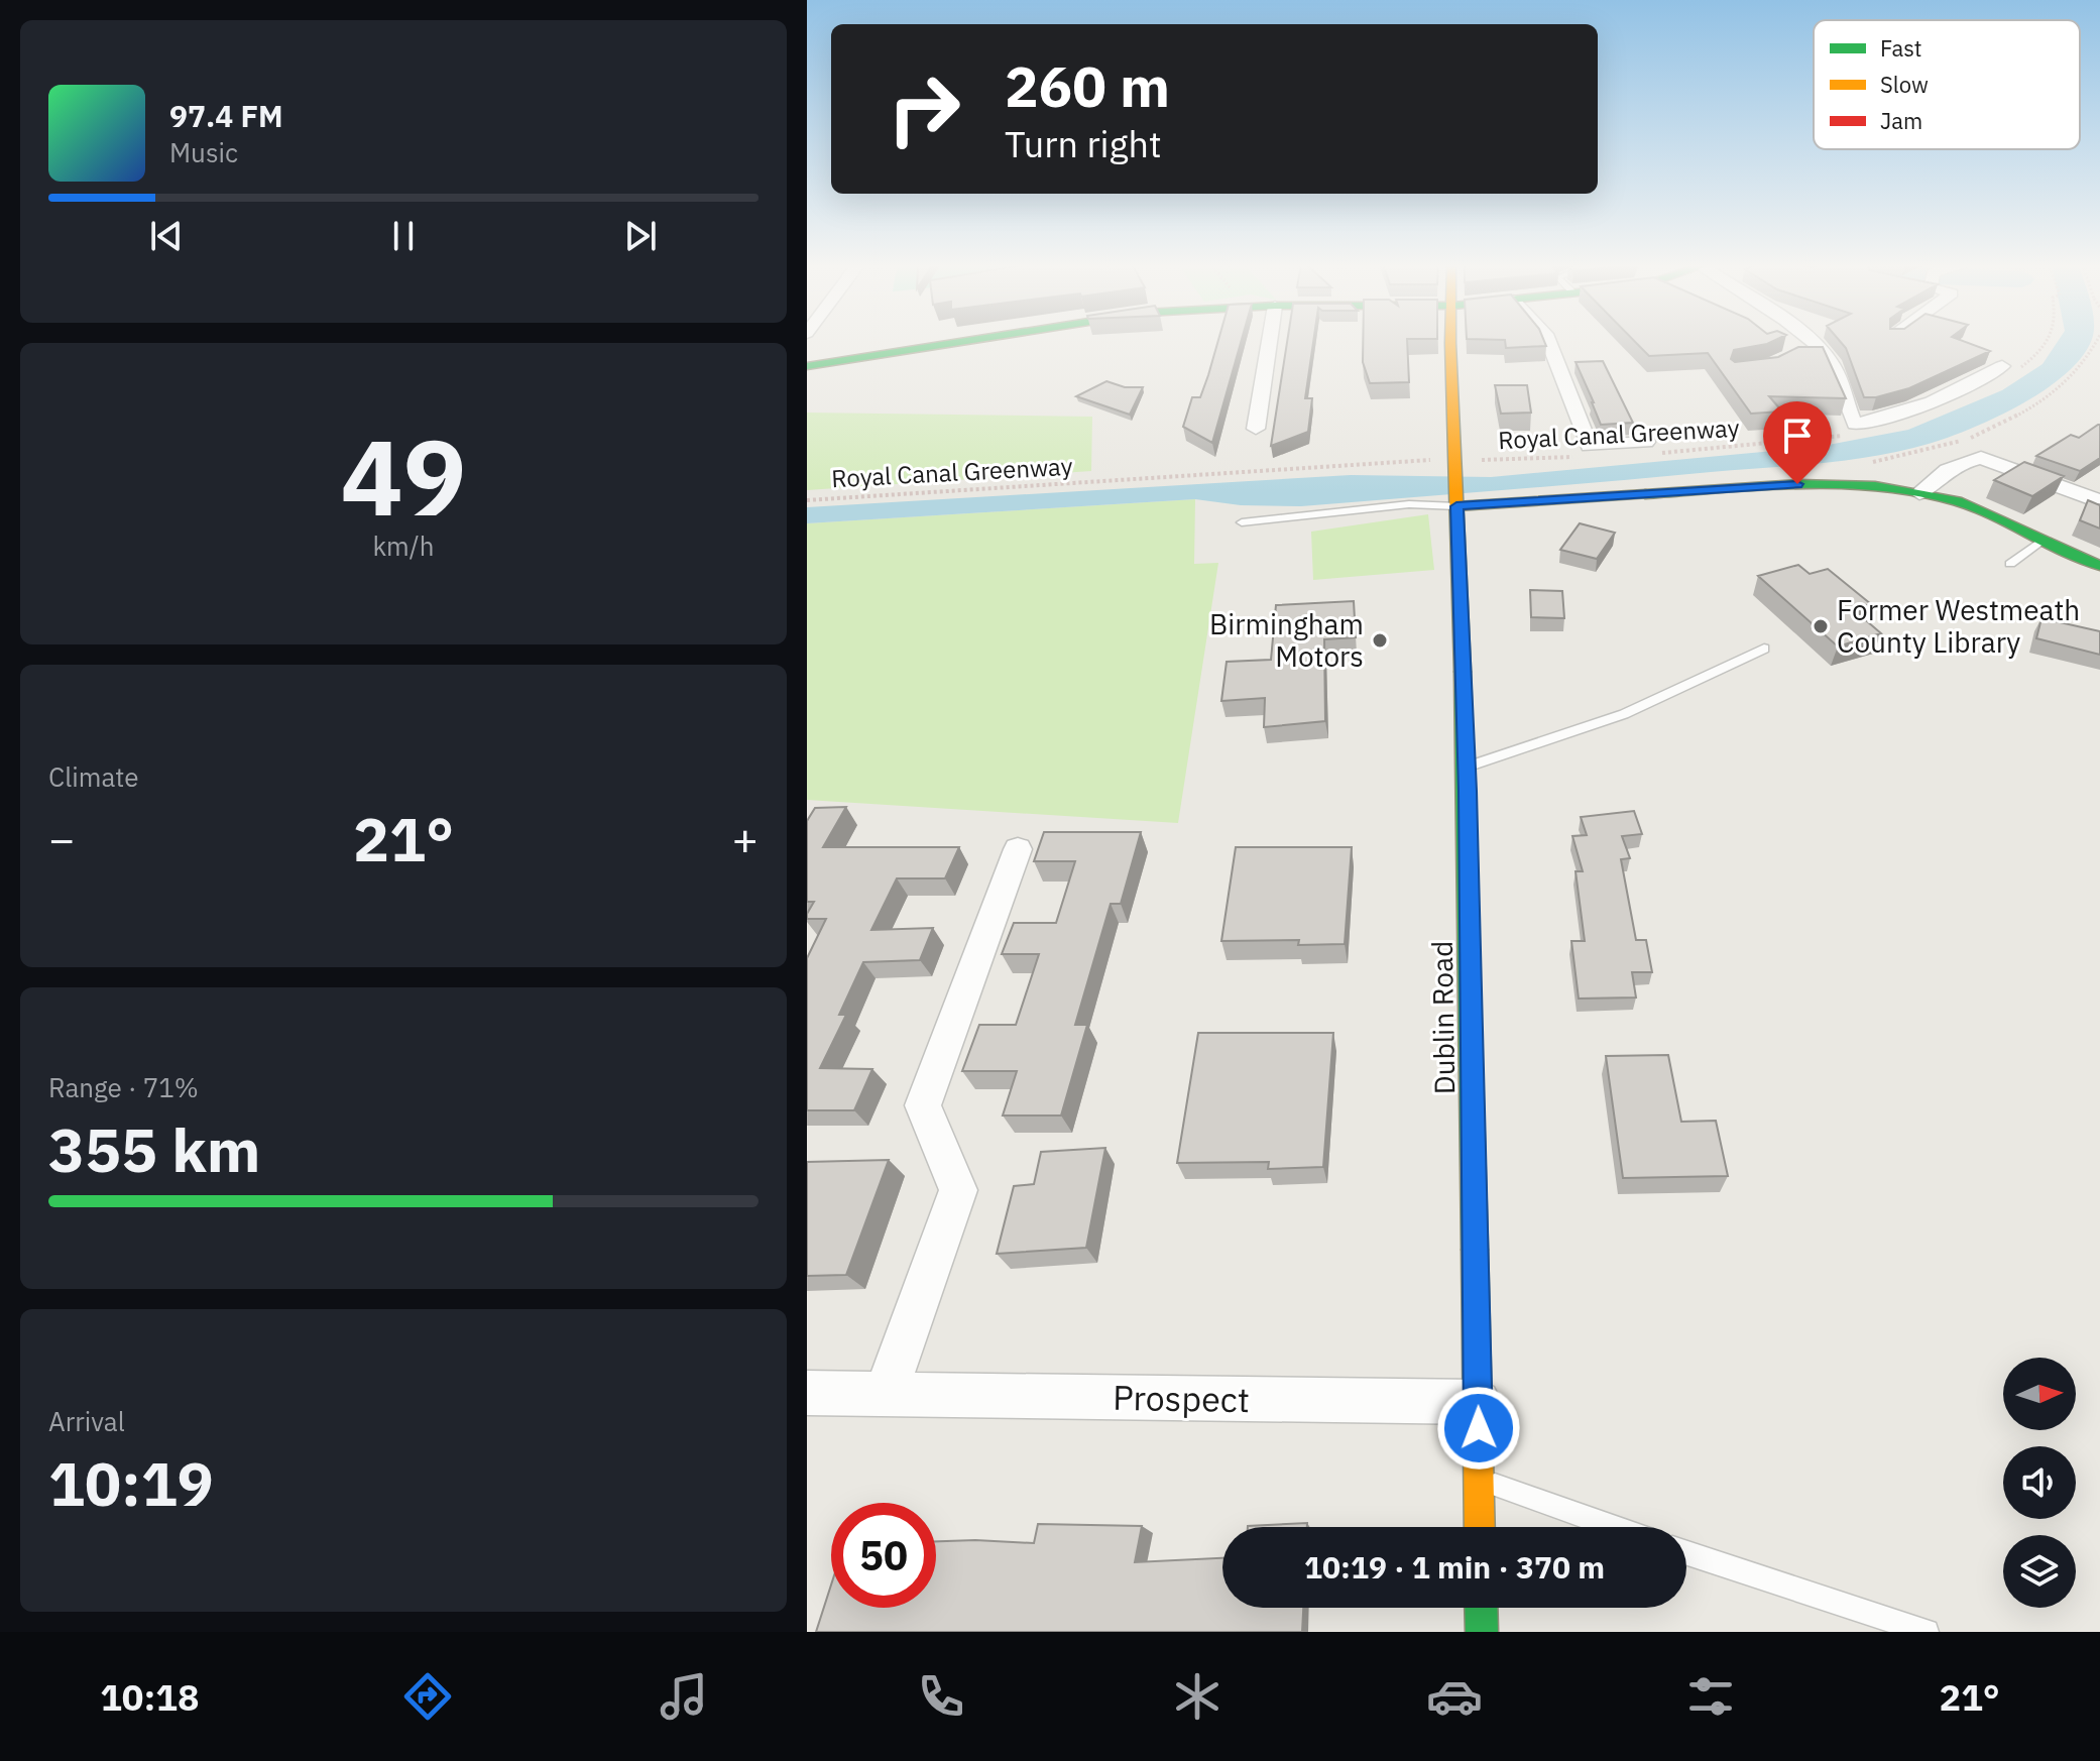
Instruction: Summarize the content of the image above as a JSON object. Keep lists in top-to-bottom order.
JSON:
{
  "streets": {
    "street": ["Dublin Road", "Prospect"],
    "path": ["Royal Canal Greenway"]
  },
  "crossings": [
    ["Royal Canal Greenway", "Dublin Road"],
    ["Dublin Road", "Prospect"]
  ],
  "places": ["Former Westmeath County Library", "Birmingham Motors"],
  "legend": ["Fast", "Slow", "Jam"],
  "north": "right",
  "page": {
    "turn": ["260 m", "Turn right"],
    "song": ["97.4 FM", "Music"],
    "tile": [
      ["49", "km/h"],
      "Climate",
      ["Range · 71%", "355 km"],
      ["Arrival", "10:19"]
    ],
    "heat": ["−", "21°", "+"],
    "limit": "50",
    "trip": "10:19 · 1 min · 370 m",
    "tabs": ["10:18", "21°"]
  }
}
